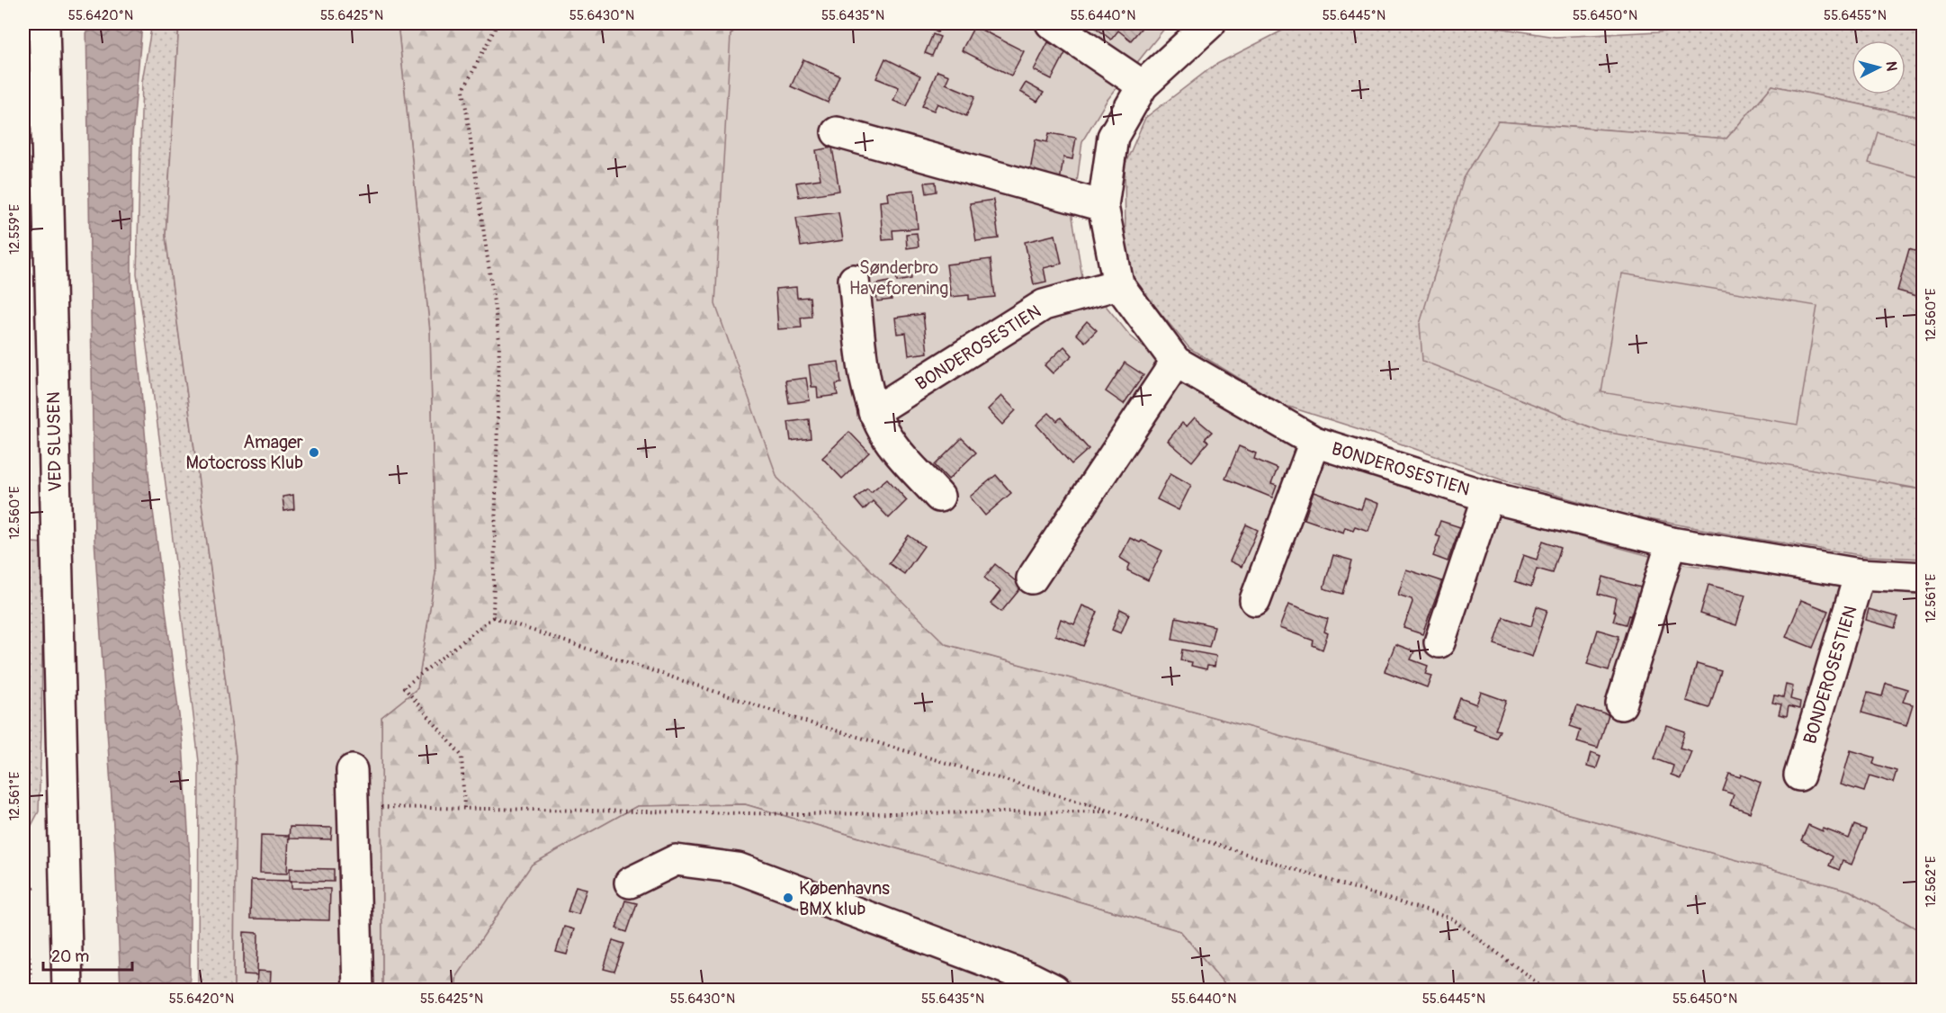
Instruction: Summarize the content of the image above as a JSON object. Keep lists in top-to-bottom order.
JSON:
{
  "streets": {
    "street": ["BONDEROSESTIEN", "VED SLUSEN"]
  },
  "parks": ["Sønderbro Haveforening"],
  "places": ["Amager Motocross Klub", "Københavns BMX klub"],
  "scale_bar": "20 m",
  "north": "right",
  "coordinates": [
    "55.6420°N",
    "55.6425°N",
    "55.6430°N",
    "55.6435°N",
    "55.6440°N",
    "55.6445°N",
    "55.6450°N",
    "55.6455°N",
    "12.559°E",
    "12.560°E",
    "12.561°E",
    "12.562°E"
  ]
}
